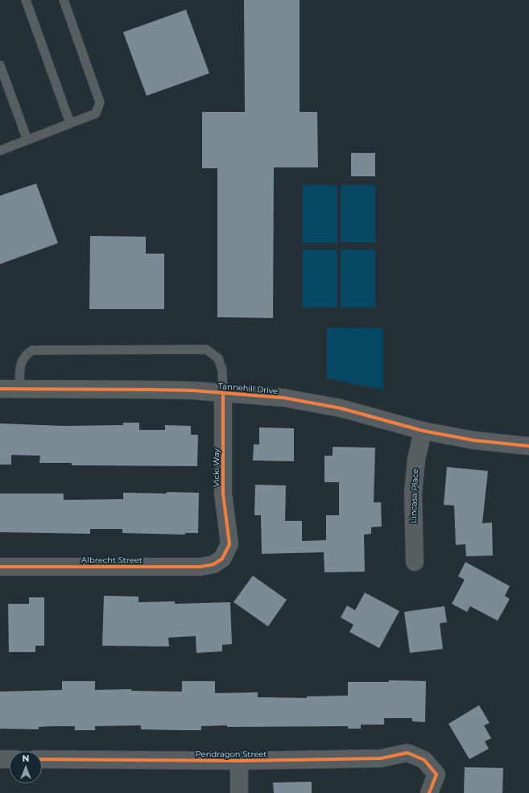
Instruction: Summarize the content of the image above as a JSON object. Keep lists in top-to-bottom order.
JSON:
{
  "streets": {
    "street": [
      "Tannehill Drive",
      "Vicki Way",
      "Lincasa Place",
      "Albrecht Street",
      "Pendragon Street"
    ]
  },
  "crossings": [
    ["Tannehill Drive", "Vicki Way"],
    ["Tannehill Drive", "Lincasa Place"],
    ["Vicki Way", "Albrecht Street"]
  ],
  "north": "top"
}
